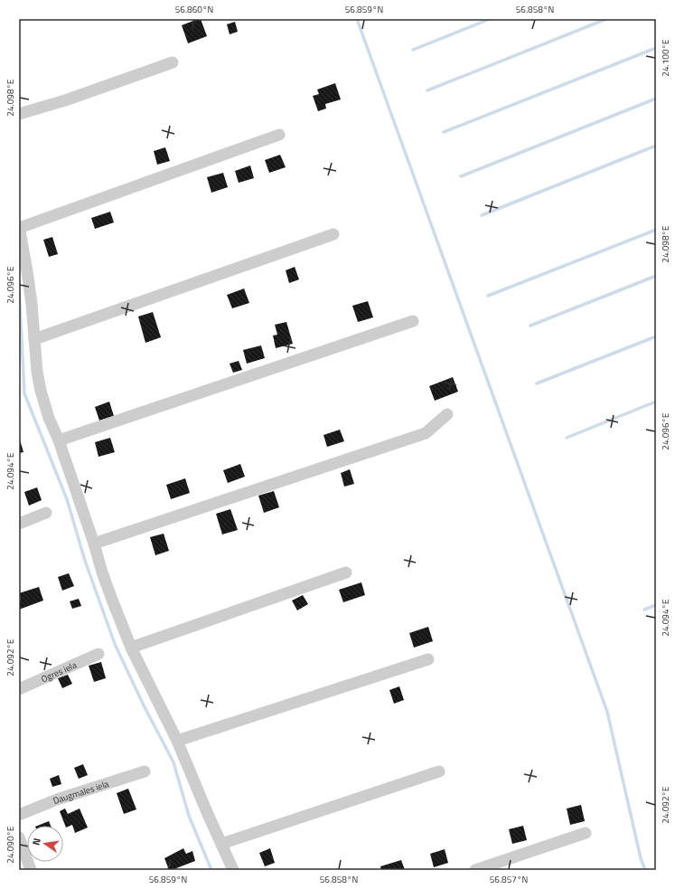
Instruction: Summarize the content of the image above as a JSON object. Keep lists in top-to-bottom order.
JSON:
{
  "streets": {
    "street": ["Ogres iela", "Daugmales iela"]
  },
  "north": "left",
  "coordinates": [
    "56.860°N",
    "56.859°N",
    "56.858°N",
    "24.100°E",
    "24.098°E",
    "24.096°E",
    "24.094°E",
    "24.092°E",
    "24.090°E",
    "56.857°N"
  ]
}
